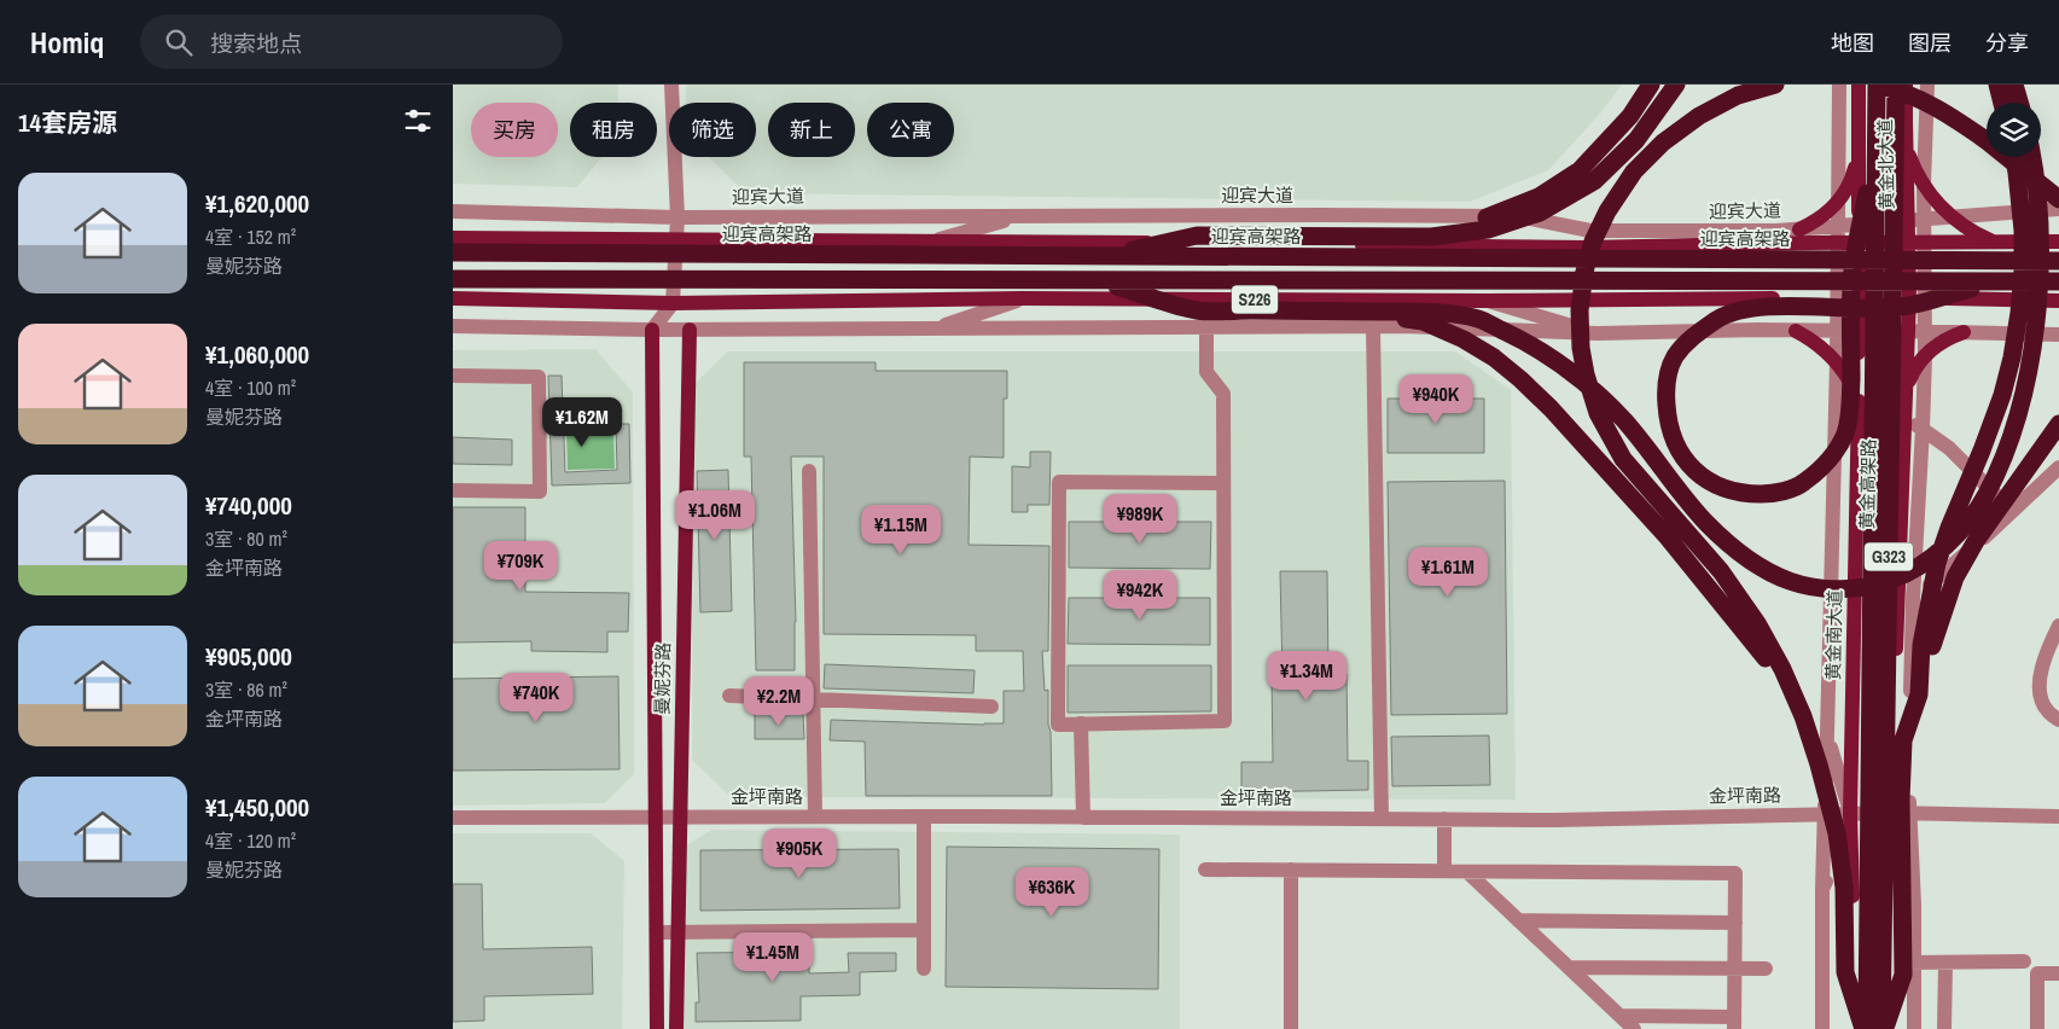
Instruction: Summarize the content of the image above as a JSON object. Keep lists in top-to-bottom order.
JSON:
{
  "streets": {
    "highway": ["迎宾高架路", "黄金高架路", "G323"],
    "main road": [
      "黄金北大道",
      "迎宾大道",
      "S226",
      "黄金南大道",
      "曼妮芬路"
    ],
    "street": ["金坪南路"]
  },
  "crossings": [
    ["黄金北大道", "迎宾大道"],
    ["黄金北大道", "黄金南大道"],
    ["迎宾大道", "黄金南大道"],
    ["S226", "黄金南大道"],
    ["黄金南大道", "金坪南路"],
    ["曼妮芬路", "金坪南路"]
  ],
  "page": {
    "header": "Homiq",
    "search": "搜索地点",
    "nav": ["地图", "图层", "分享"],
    "heading": "14套房源",
    "chip": [
      "买房",
      "租房",
      "筛选",
      "新上",
      "公寓"
    ],
    "list": [
      {
        "name": "¥1,620,000",
        "note": "4室 · 152 m² · 曼妮芬路"
      },
      {
        "name": "¥1,060,000",
        "note": "4室 · 100 m² · 曼妮芬路"
      },
      {
        "name": "¥740,000",
        "note": "3室 · 80 m² · 金坪南路"
      },
      {
        "name": "¥905,000",
        "note": "3室 · 86 m² · 金坪南路"
      },
      {
        "name": "¥1,450,000",
        "note": "4室 · 120 m² · 曼妮芬路"
      }
    ],
    "price": [
      "¥940K",
      "¥1.62M",
      "¥1.06M",
      "¥989K",
      "¥1.15M",
      "¥709K",
      "¥1.61M",
      "¥942K",
      "¥1.34M",
      "¥740K",
      "¥2.2M",
      "¥905K",
      "¥636K",
      "¥1.45M"
    ]
  }
}
